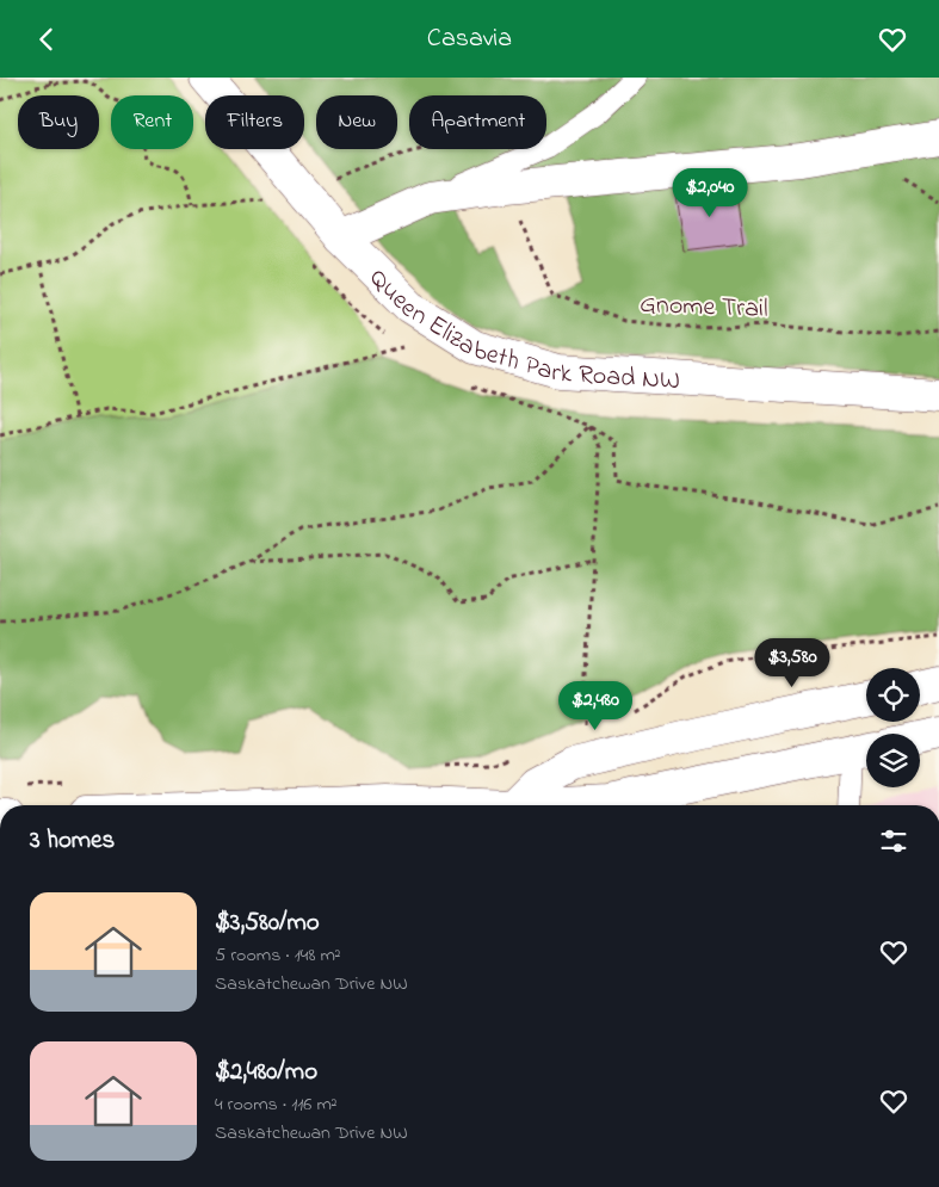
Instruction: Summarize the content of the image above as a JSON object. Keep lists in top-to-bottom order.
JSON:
{
  "streets": {
    "main road": ["Queen Elizabeth Park Road NW"],
    "path": ["Gnome Trail"]
  },
  "page": {
    "header": "Casavia",
    "chip": [
      "Buy",
      "Rent",
      "Filters",
      "New",
      "Apartment"
    ],
    "price": ["$2,040", "$3,580", "$2,480"],
    "heading": "3 homes",
    "list": [
      {
        "name": "$3,580/mo",
        "note": "5 rooms · 148 m² · Saskatchewan Drive NW"
      },
      {
        "name": "$2,480/mo",
        "note": "4 rooms · 116 m² · Saskatchewan Drive NW"
      }
    ]
  }
}
